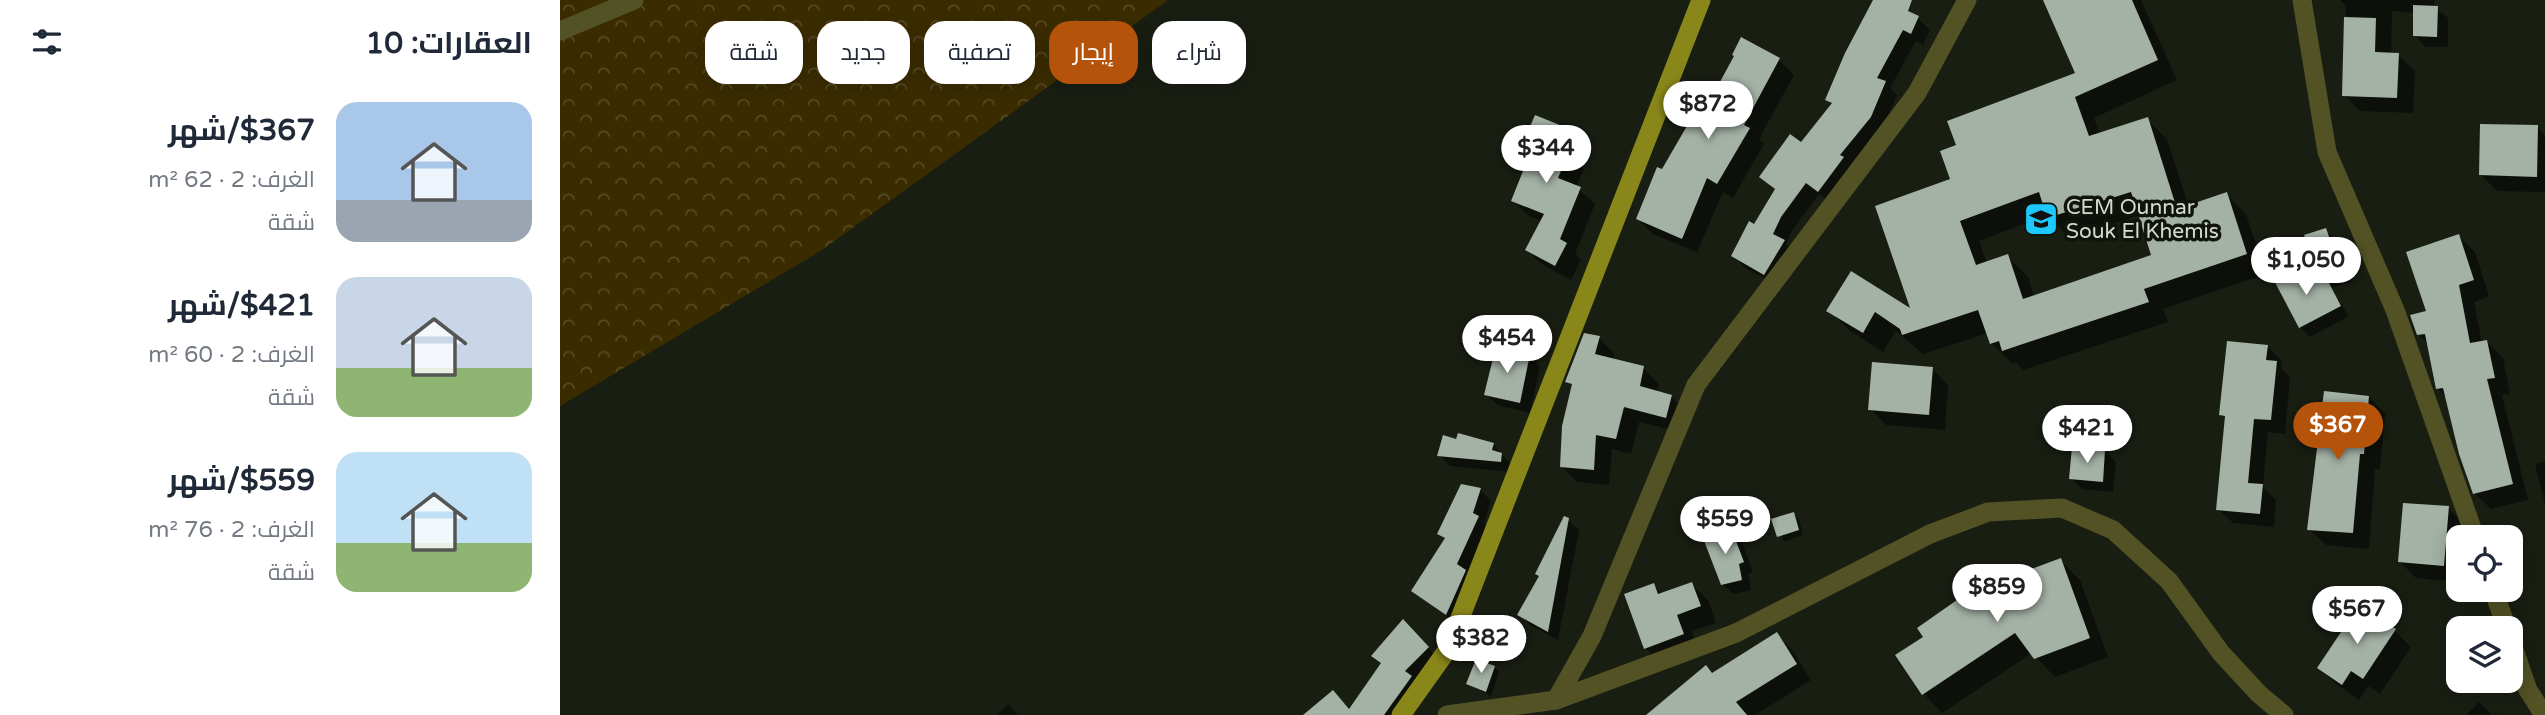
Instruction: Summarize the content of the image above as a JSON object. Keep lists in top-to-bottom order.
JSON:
{
  "places": {
    "school or university": ["CEM Ounnar Souk El Khemis"]
  },
  "page": {
    "heading": "العقارات: 10",
    "chip": [
      "شراء",
      "إيجار",
      "تصفية",
      "جديد",
      "شقة"
    ],
    "price": [
      "$872",
      "$344",
      "$1,050",
      "$454",
      "$367",
      "$421",
      "$559",
      "$859",
      "$567",
      "$382"
    ],
    "list": [
      {
        "name": "$367/شهر",
        "note": "الغرف: 2 · 62 m² · شقة"
      },
      {
        "name": "$421/شهر",
        "note": "الغرف: 2 · 60 m² · شقة"
      },
      {
        "name": "$559/شهر",
        "note": "الغرف: 2 · 76 m² · شقة"
      }
    ]
  }
}
